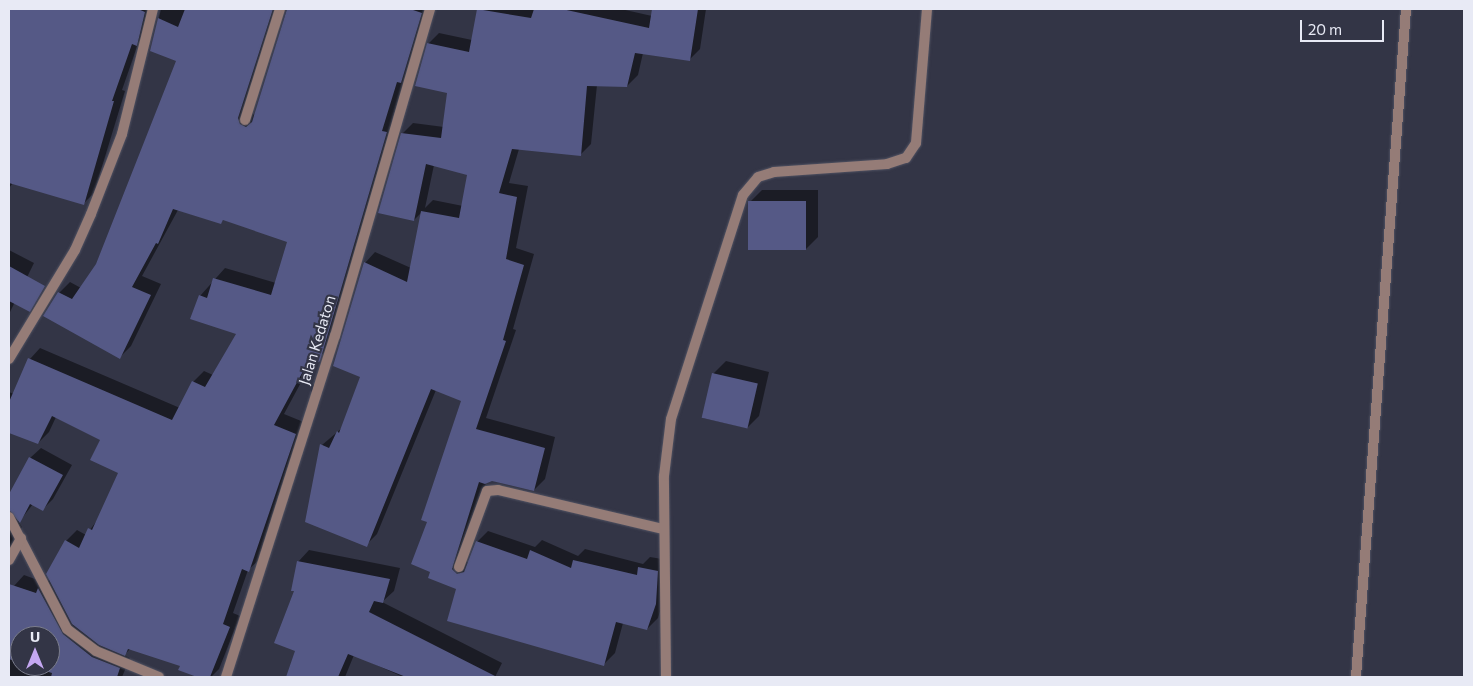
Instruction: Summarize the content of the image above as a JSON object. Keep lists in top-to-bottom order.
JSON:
{
  "streets": {
    "street": ["Jalan Kedaton"]
  },
  "scale_bar": "20 m",
  "north": "top"
}
